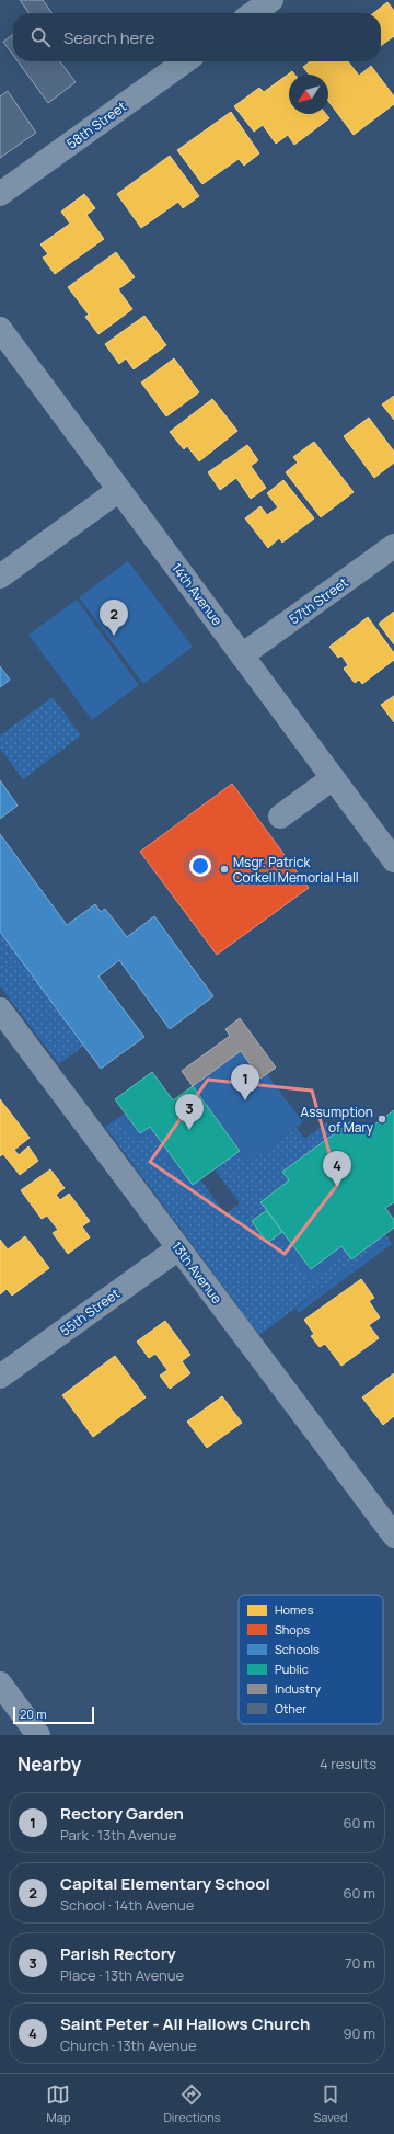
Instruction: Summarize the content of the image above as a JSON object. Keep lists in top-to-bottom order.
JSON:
{
  "streets": {
    "street": [
      "58th Street",
      "14th Avenue",
      "57th Street",
      "13th Avenue",
      "55th Street"
    ]
  },
  "crossings": [
    ["14th Avenue", "57th Street"],
    ["13th Avenue", "55th Street"]
  ],
  "places": ["Msgr. Patrick Corkell Memorial Hall", "Assumption of Mary"],
  "legend": [
    "Homes",
    "Shops",
    "Schools",
    "Public",
    "Industry",
    "Other"
  ],
  "scale_bar": "20 m",
  "north": "bottom left",
  "page": {
    "search": "Search here",
    "pins": [
      "2",
      "1",
      "3",
      "4"
    ],
    "scale": "20 m",
    "heading": ["Nearby", "4 results"],
    "list": [
      {
        "mark": "1",
        "name": "Rectory Garden",
        "note": "Park · 13th Avenue",
        "value": "60 m"
      },
      {
        "mark": "2",
        "name": "Capital Elementary School",
        "note": "School · 14th Avenue",
        "value": "60 m"
      },
      {
        "mark": "3",
        "name": "Parish Rectory",
        "note": "Place · 13th Avenue",
        "value": "70 m"
      },
      {
        "mark": "4",
        "name": "Saint Peter - All Hallows Church",
        "note": "Church · 13th Avenue",
        "value": "90 m"
      }
    ],
    "nav": ["Map", "Directions", "Saved"]
  }
}
